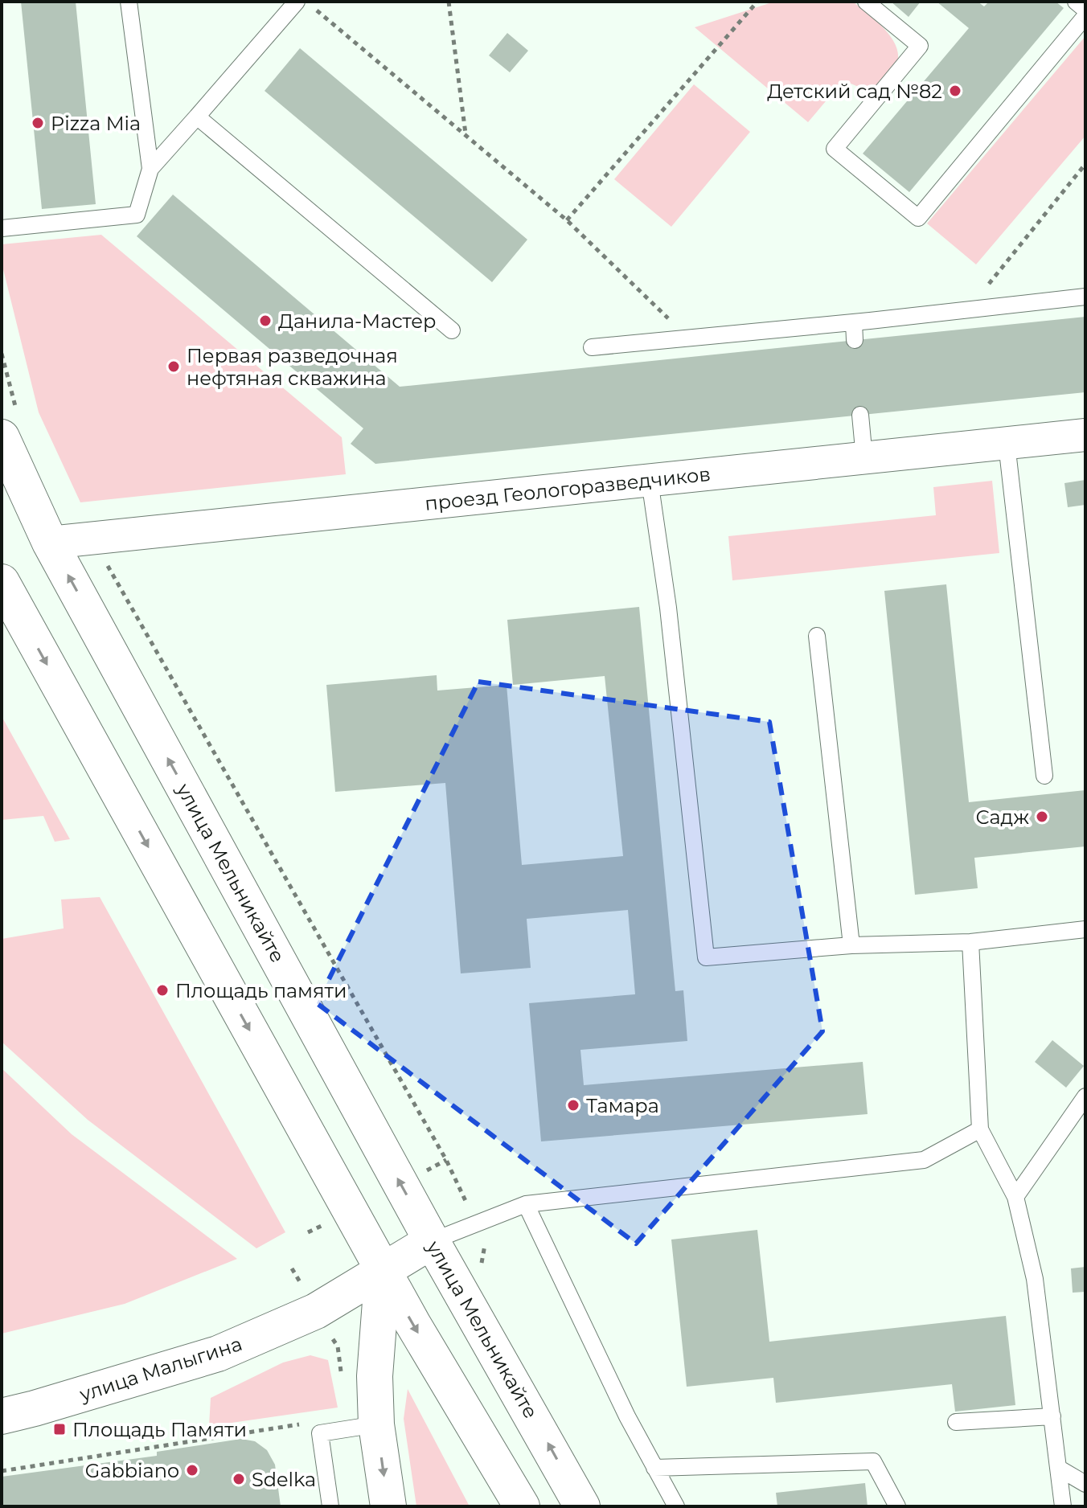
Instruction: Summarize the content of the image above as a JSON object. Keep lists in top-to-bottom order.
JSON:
{
  "streets": {
    "main road": ["улица Мельникайте", "улица Малыгина"],
    "street": ["проезд Геологоразведчиков"]
  },
  "crossings": [
    ["проезд Геологоразведчиков", "улица Мельникайте"],
    ["улица Мельникайте", "улица Малыгина"]
  ],
  "places": {
    "other": [
      "Детский сад №82",
      "Pizza Mia",
      "Данила-Мастер",
      "Первая разведочная нефтяная скважина",
      "Садж",
      "Площадь памяти",
      "Тамара",
      "Gabbiano",
      "Sdelka"
    ],
    "transit": ["Площадь Памяти"]
  }
}
